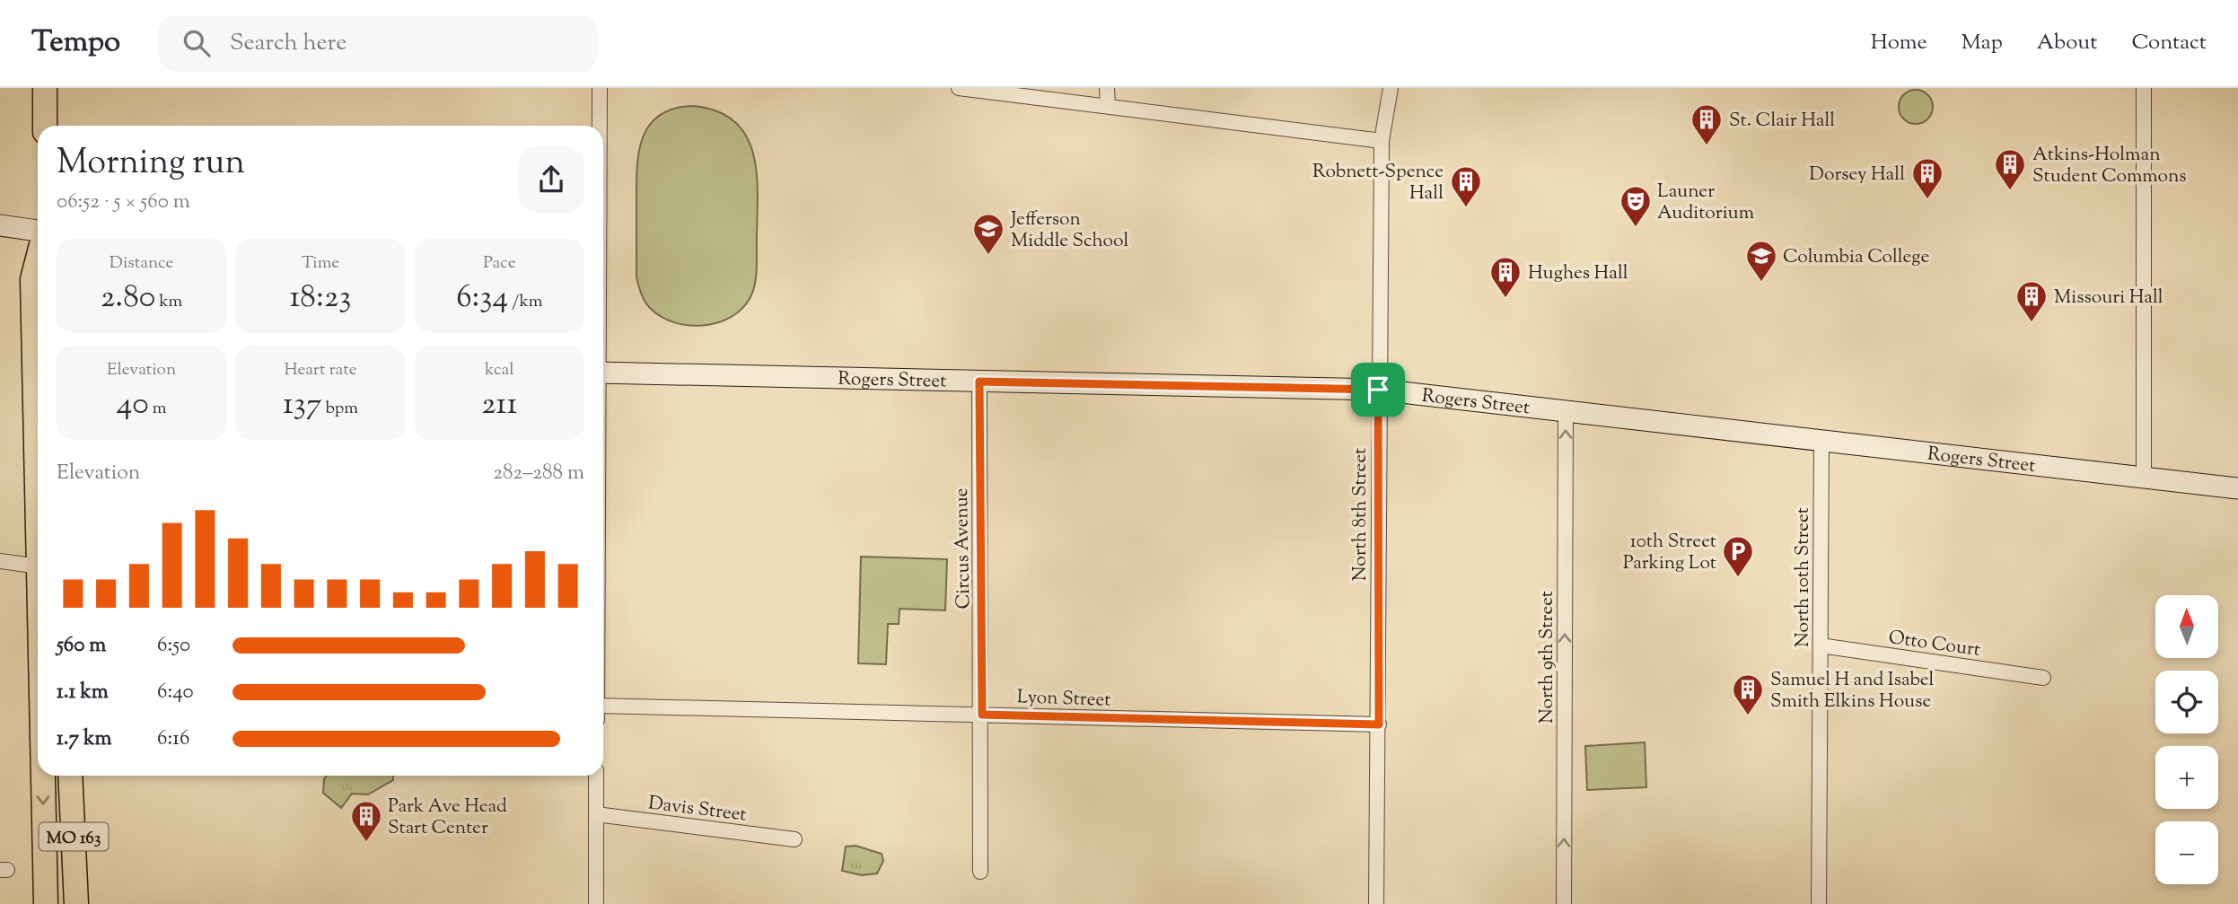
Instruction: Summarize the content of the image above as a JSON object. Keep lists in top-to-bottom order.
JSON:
{
  "streets": {
    "main road": ["MO 163"],
    "street": [
      "Rogers Street",
      "North 8th Street",
      "Circus Avenue",
      "North 10th Street",
      "Otto Court",
      "North 9th Street",
      "Lyon Street",
      "Davis Street"
    ]
  },
  "crossings": [
    ["Rogers Street", "North 8th Street"],
    ["Rogers Street", "Circus Avenue"],
    ["Rogers Street", "North 10th Street"],
    ["Rogers Street", "North 9th Street"],
    ["North 8th Street", "Lyon Street"],
    ["Circus Avenue", "Lyon Street"],
    ["North 10th Street", "Otto Court"]
  ],
  "one_way": ["North 9th Street"],
  "places": {
    "building": [
      "St. Clair Hall",
      "Atkins-Holman Student Commons",
      "Dorsey Hall",
      "Robnett-Spence Hall",
      "Hughes Hall",
      "Missouri Hall",
      "Samuel H and Isabel Smith Elkins House",
      "Park Ave Head Start Center"
    ],
    "theatre": ["Launer Auditorium"],
    "school or university": ["Jefferson Middle School", "Columbia College"],
    "parking": ["10th Street Parking Lot"]
  },
  "north": "top",
  "page": {
    "header": "Tempo",
    "search": "Search here",
    "nav": [
      "Home",
      "Map",
      "About",
      "Contact"
    ],
    "heading": ["Morning run", "06:52 · 5 × 560 m"],
    "stats": [
      ["Distance", "2.80 km"],
      ["Time", "18:23"],
      ["Pace", "6:34 /km"],
      ["Elevation", "40 m"],
      ["Heart rate", "137 bpm"],
      ["kcal", "211"]
    ],
    "chart": ["Elevation", "282–288 m"],
    "map_buttons": ["+", "−"],
    "list": [
      {
        "name": "560 m",
        "note": "6:50"
      },
      {
        "name": "1.1 km",
        "note": "6:40"
      },
      {
        "name": "1.7 km",
        "note": "6:16"
      }
    ]
  }
}
